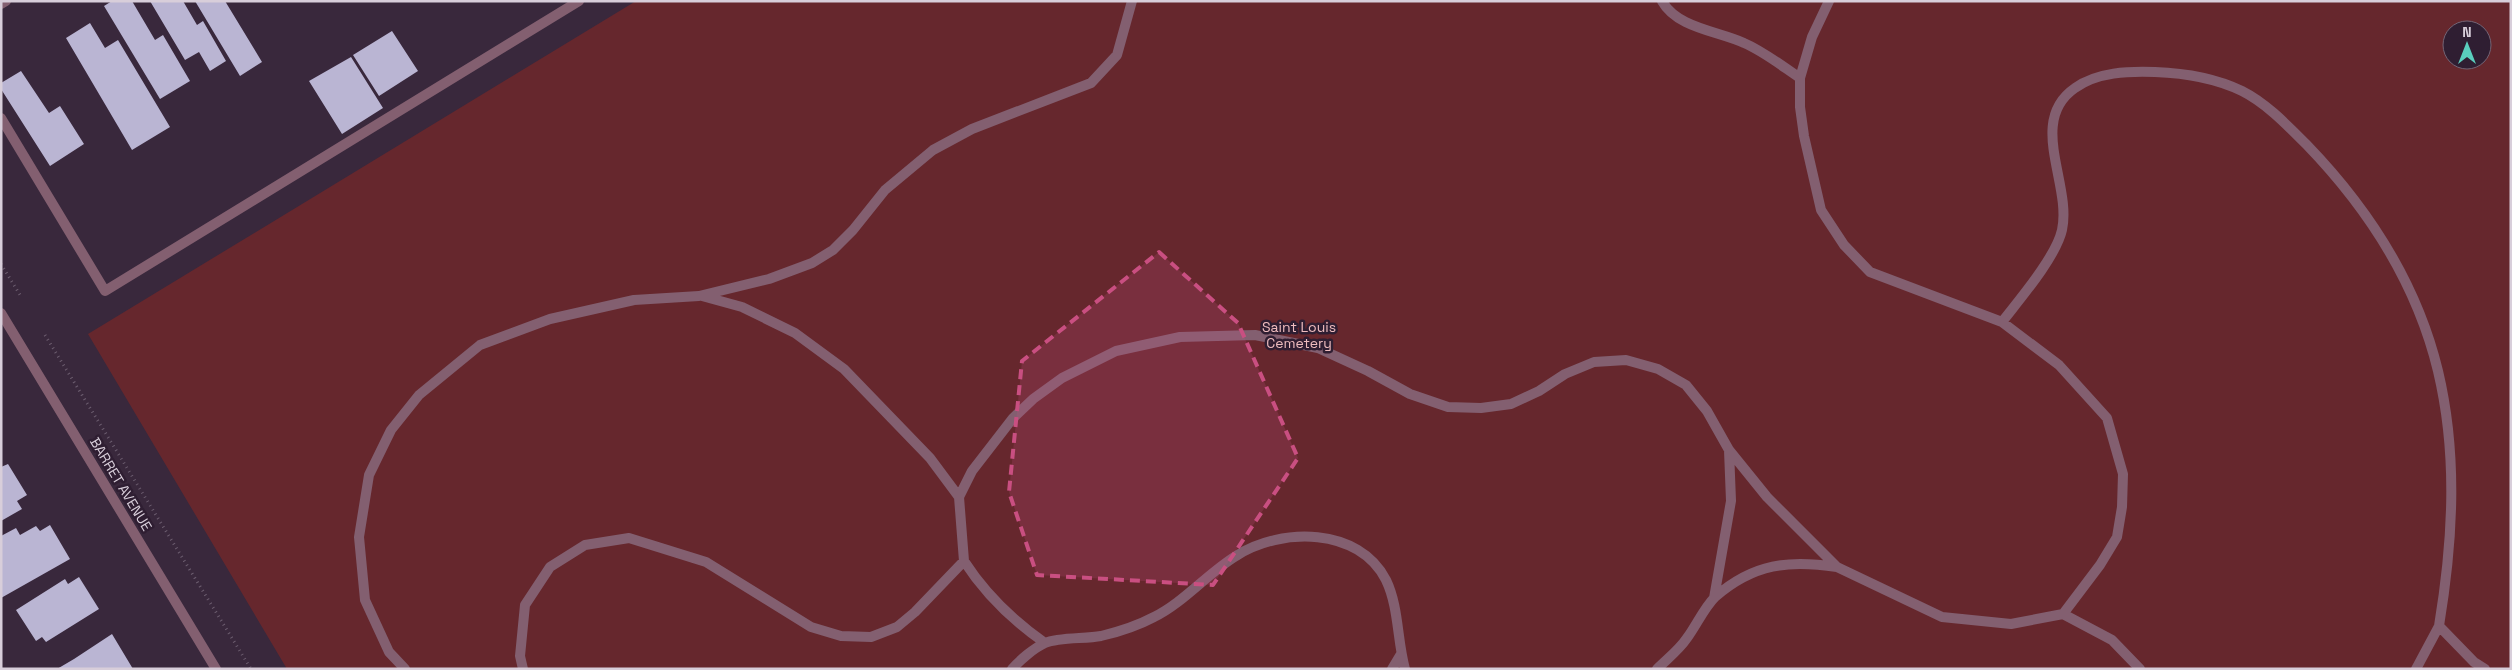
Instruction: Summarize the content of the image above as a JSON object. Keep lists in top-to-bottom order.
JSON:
{
  "streets": {
    "street": ["BARRET AVENUE"]
  },
  "parks": ["Saint Louis Cemetery"],
  "north": "top"
}
